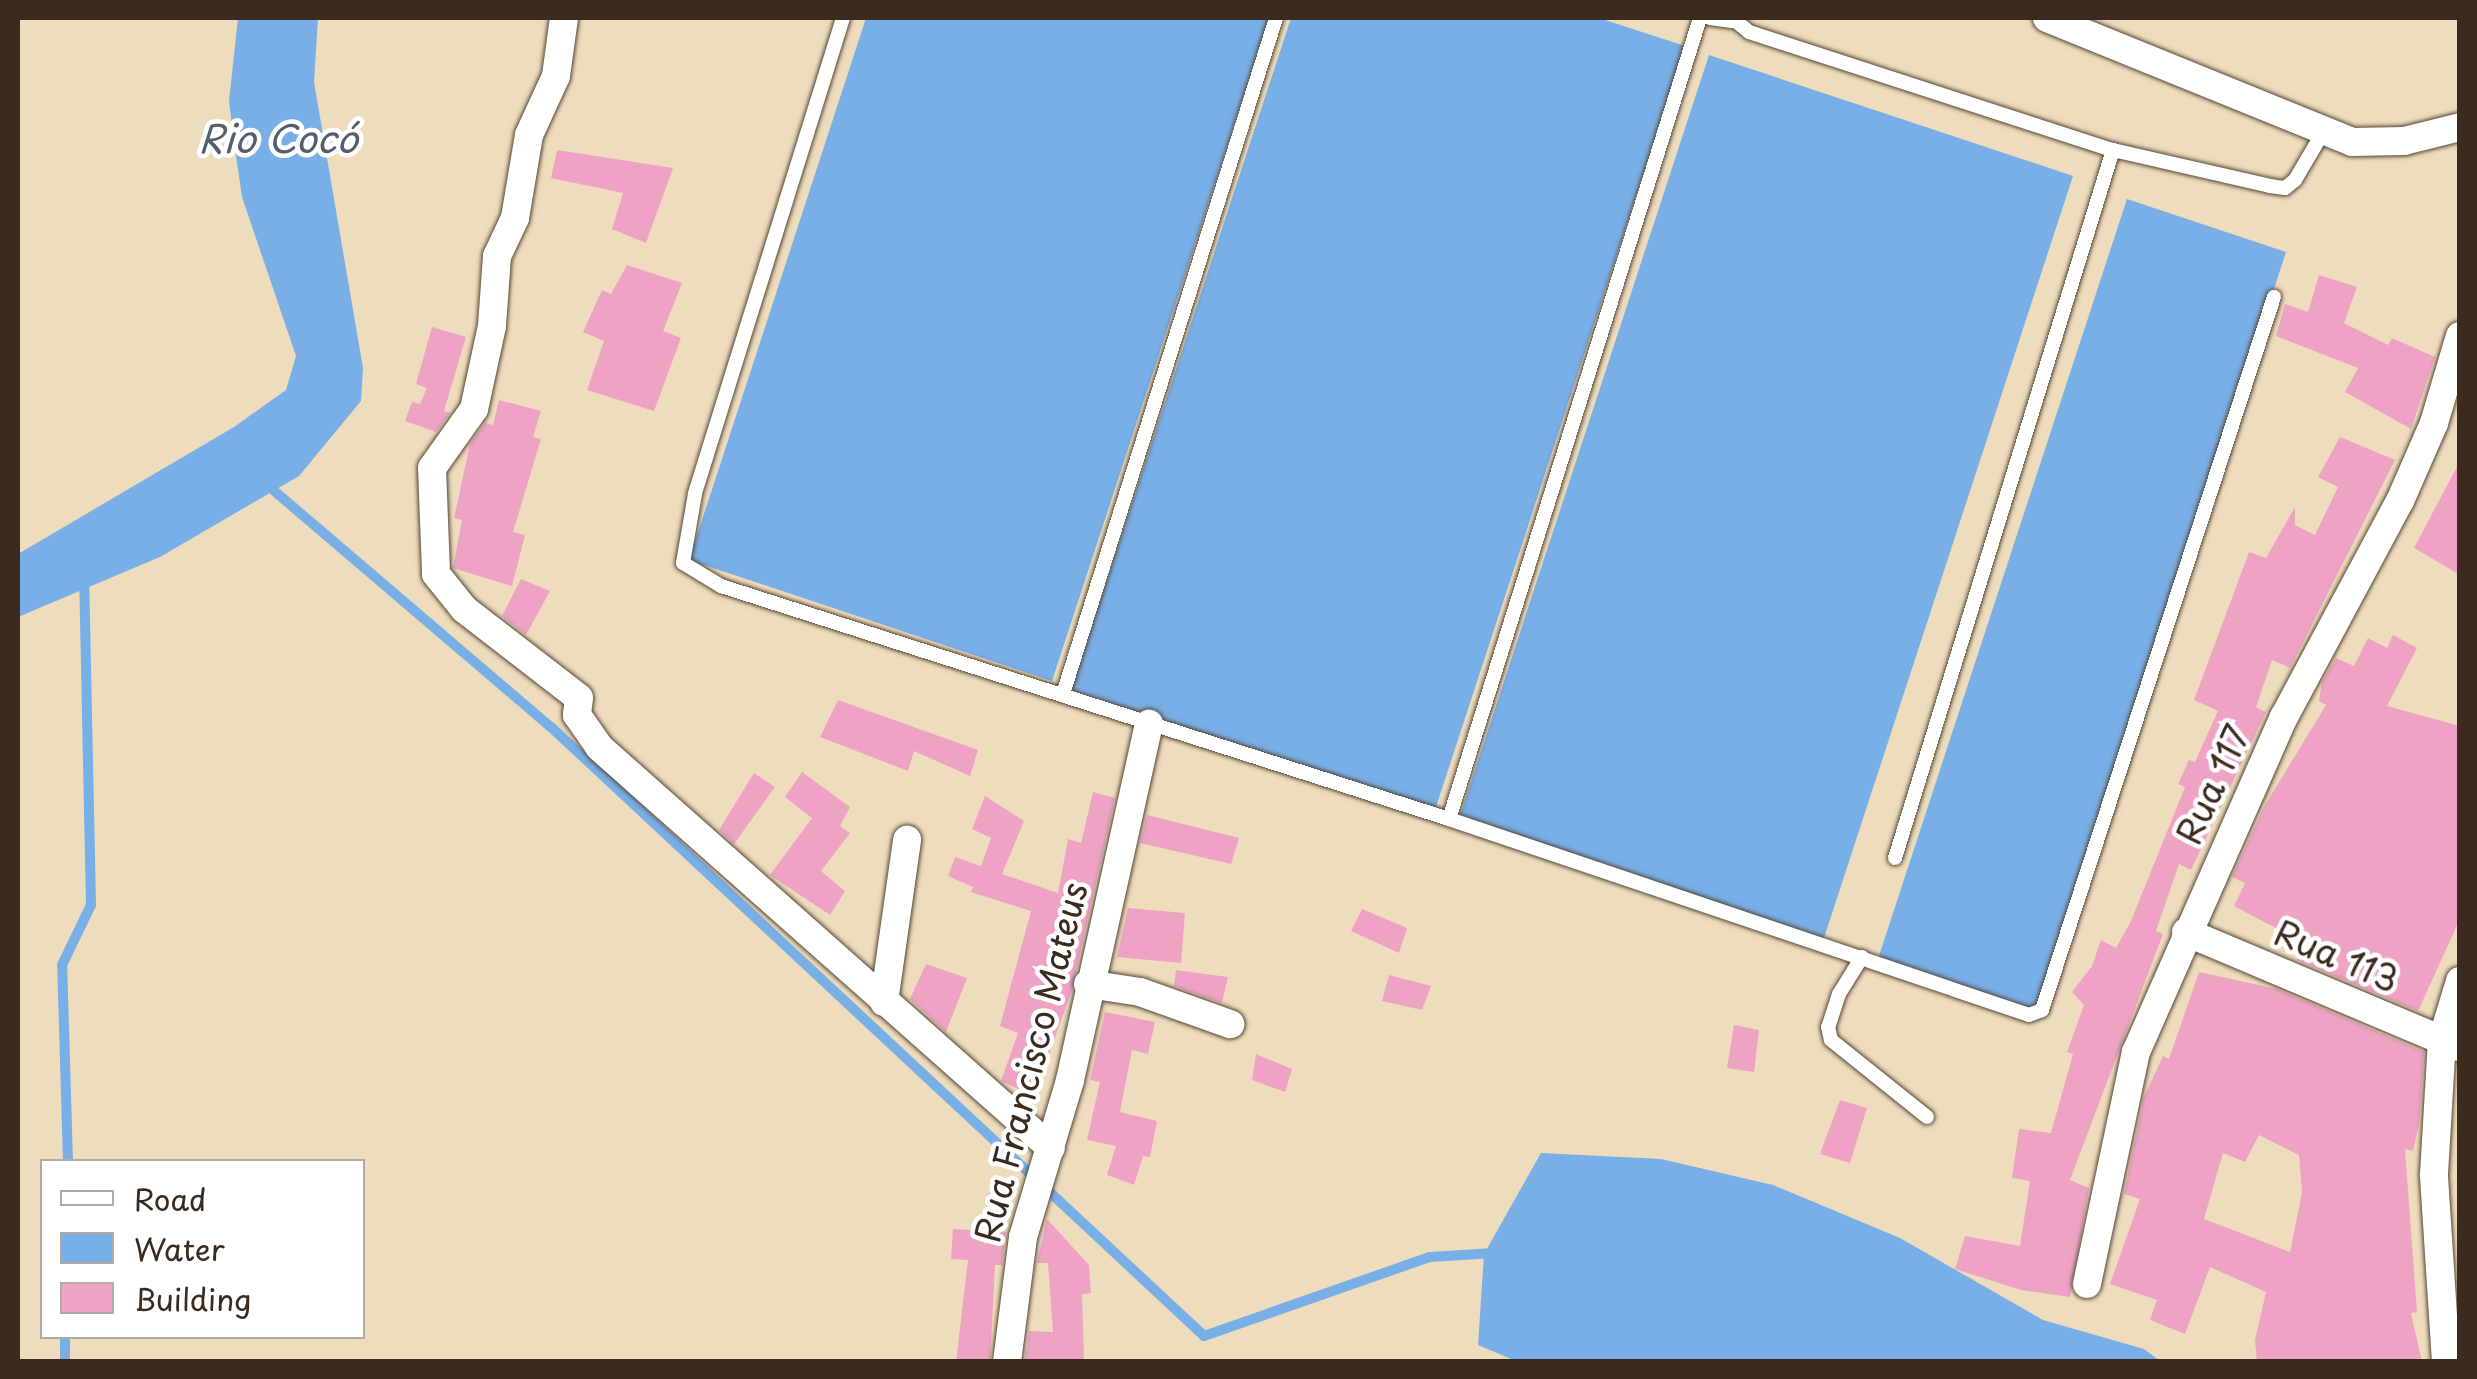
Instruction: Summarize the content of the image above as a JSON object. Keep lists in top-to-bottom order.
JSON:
{
  "streets": {
    "street": ["Rua 117", "Rua 113", "Rua Francisco Mateus"]
  },
  "crossings": [
    ["Rua 117", "Rua 113"]
  ],
  "water": ["Rio Cocó"],
  "legend": ["Road", "Water", "Building"]
}
